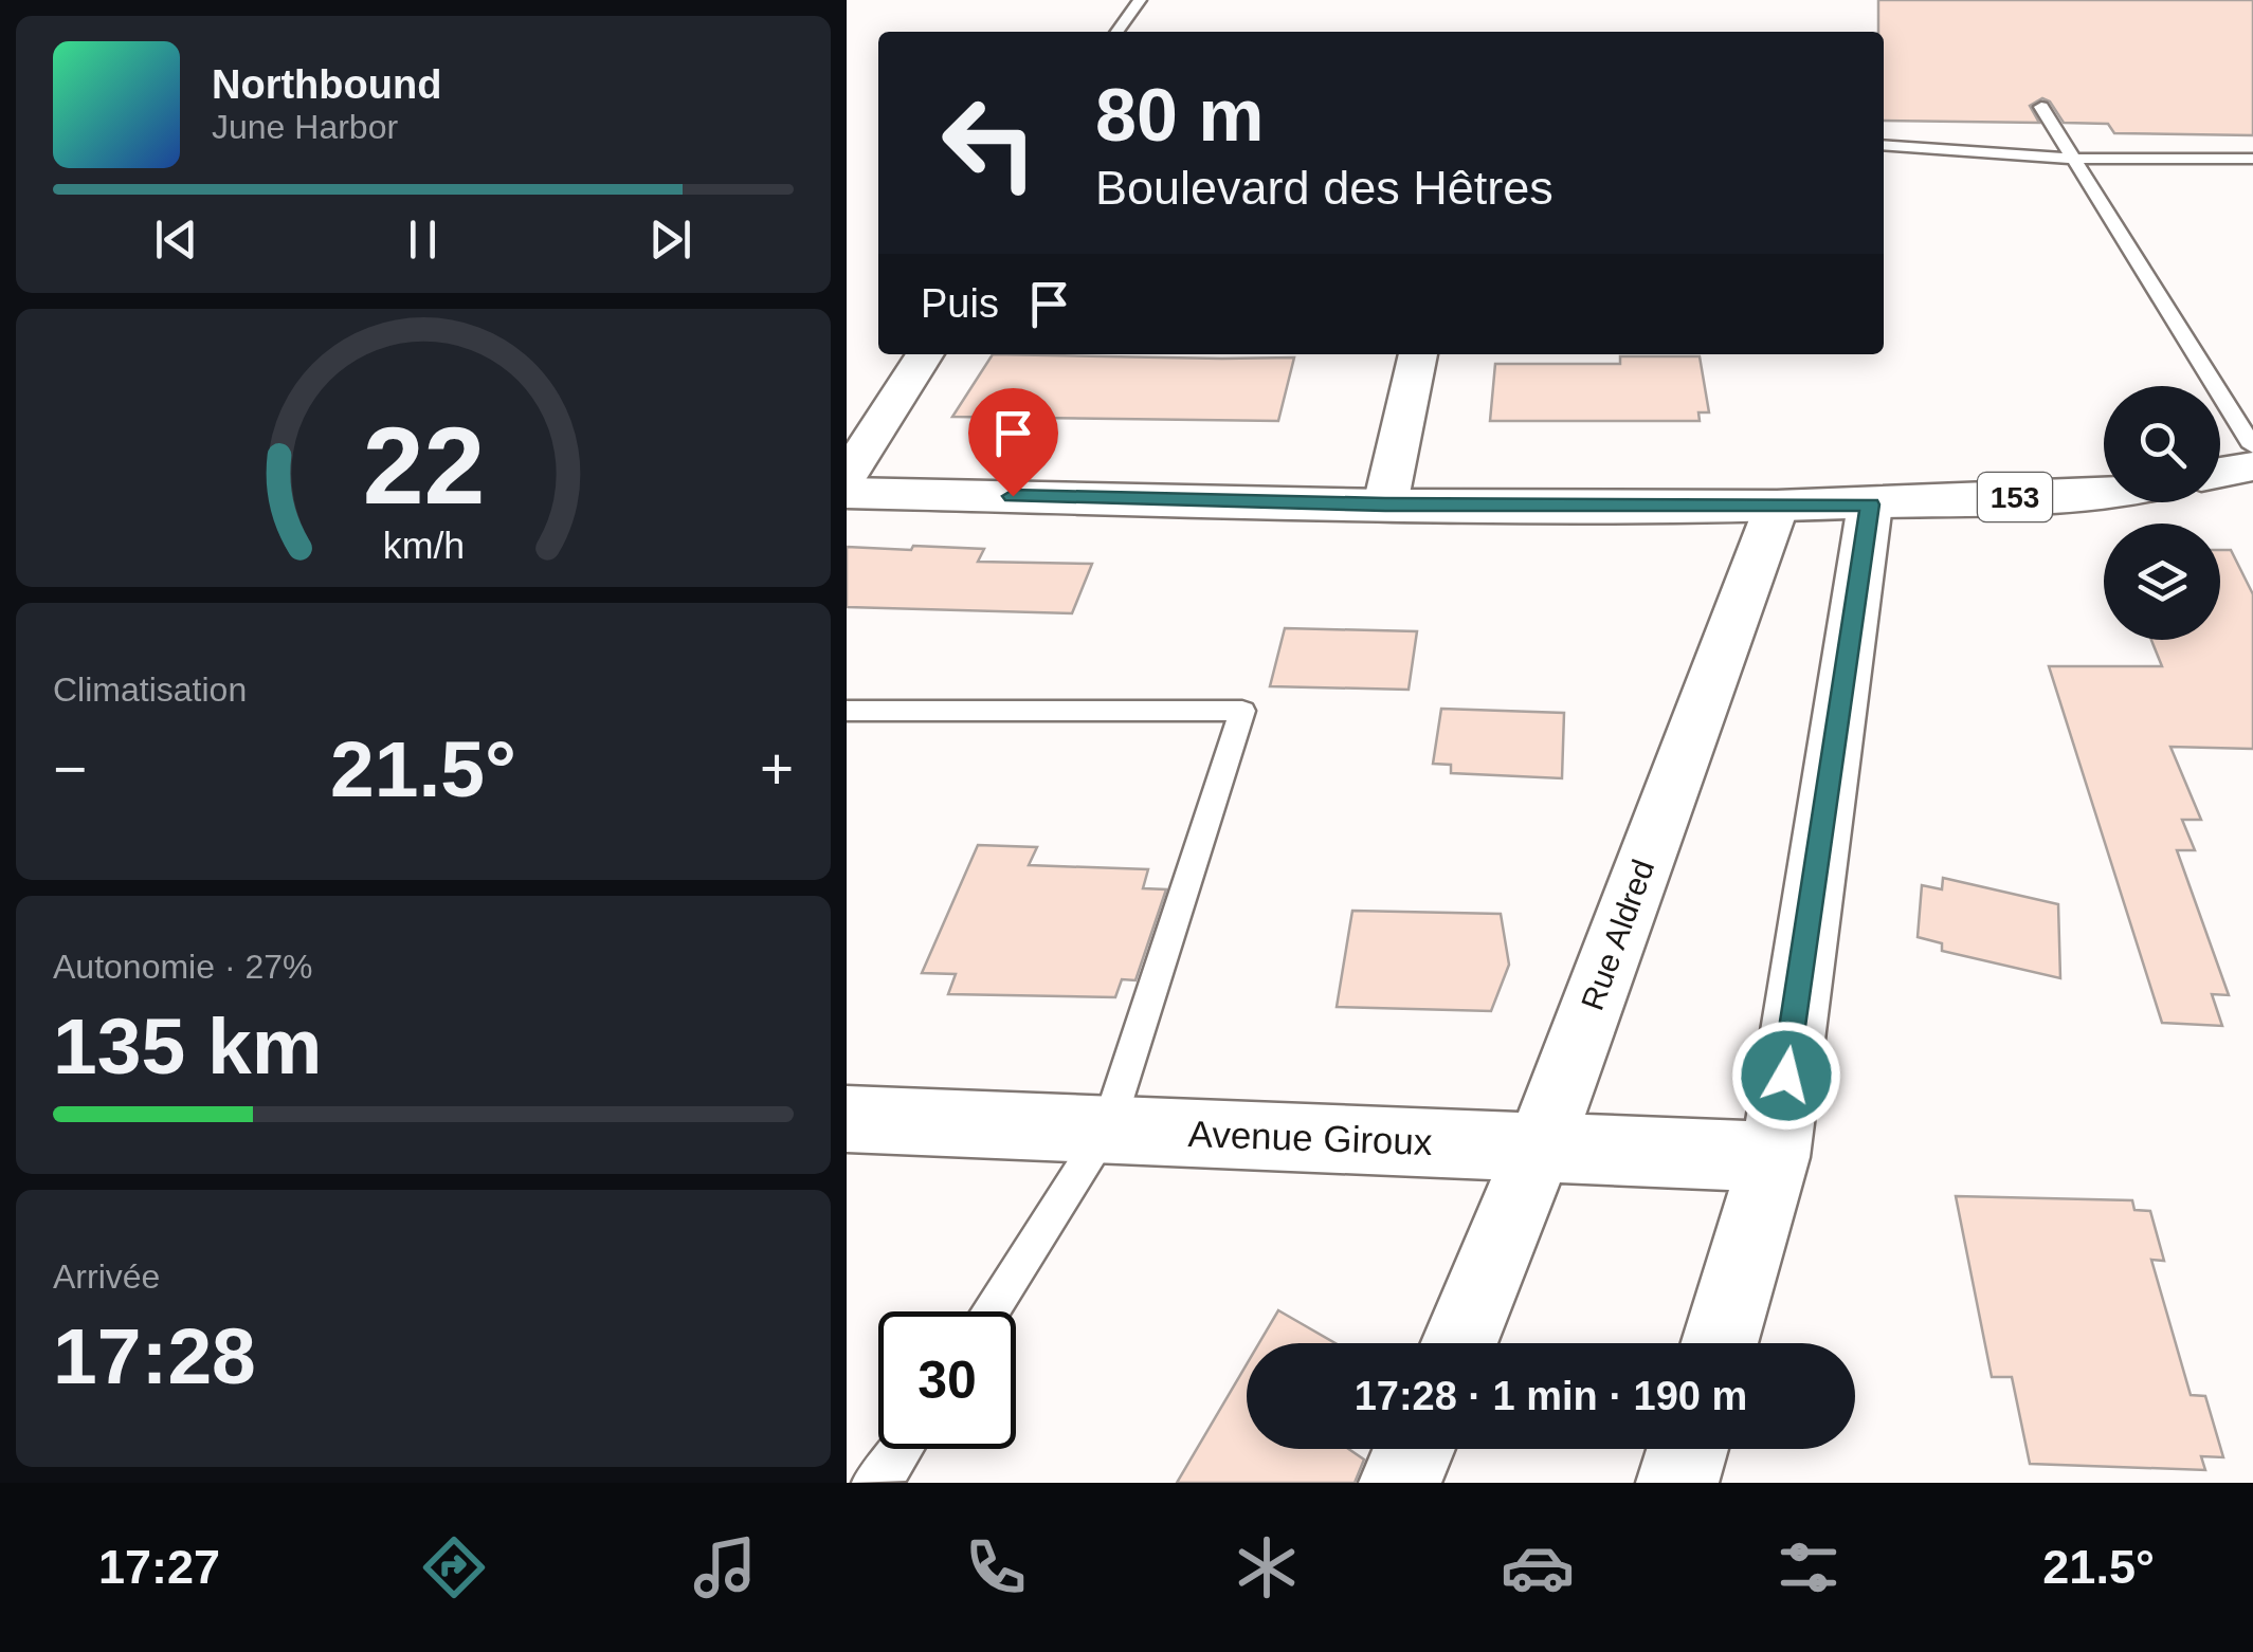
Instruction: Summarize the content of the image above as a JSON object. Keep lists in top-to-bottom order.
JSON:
{
  "streets": {
    "main road": ["153"],
    "street": ["Rue Aldred", "Avenue Giroux"]
  },
  "crossings": [
    ["153", "Rue Aldred"],
    ["Rue Aldred", "Avenue Giroux"]
  ],
  "page": {
    "turn": ["80 m", "Boulevard des Hêtres"],
    "song": ["Northbound", "June Harbor"],
    "then": "Puis",
    "tile": [
      "Climatisation",
      ["Autonomie · 27%", "135 km"],
      ["Arrivée", "17:28"]
    ],
    "heat": ["−", "21.5°", "+"],
    "limit": "30",
    "trip": "17:28 · 1 min · 190 m",
    "tabs": ["17:27", "21.5°"],
    "gauge": ["22", "km/h"]
  }
}
